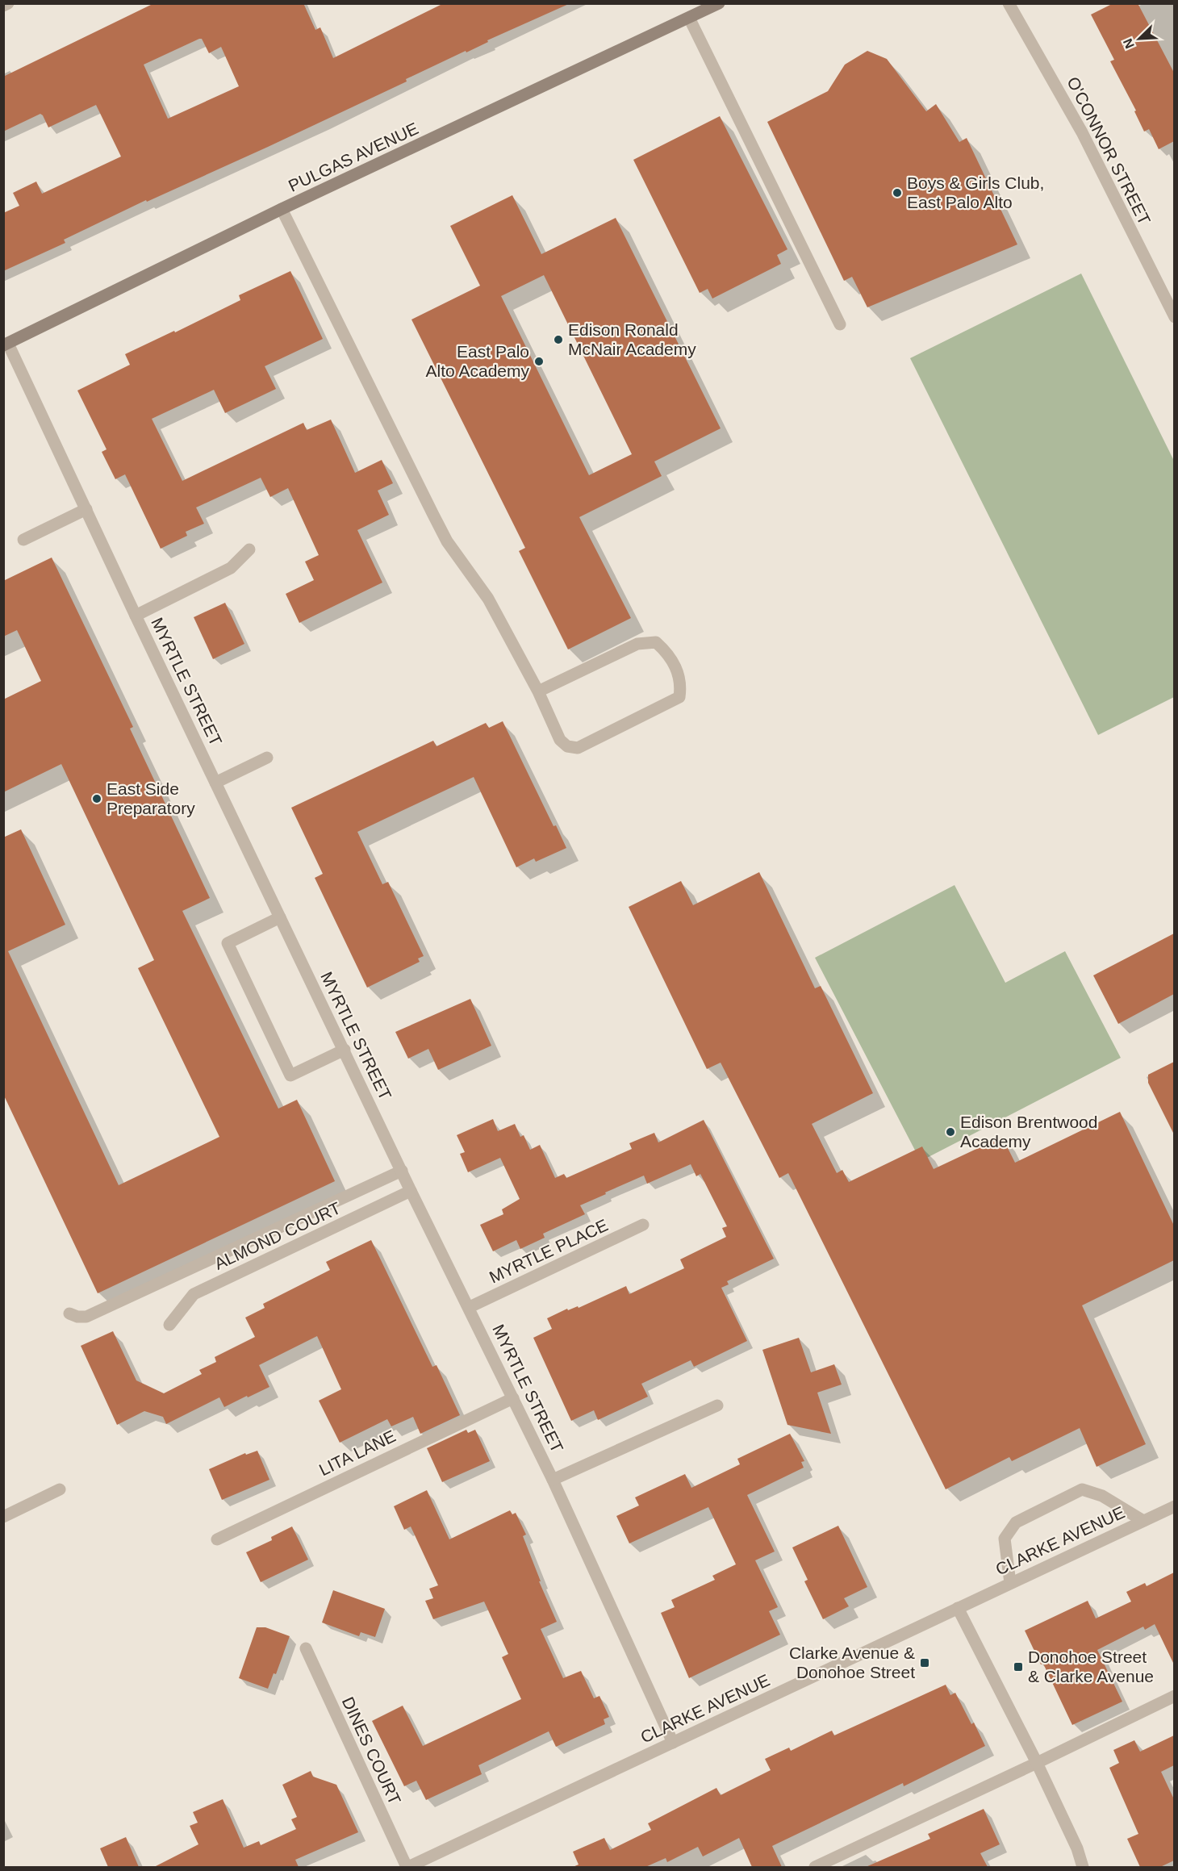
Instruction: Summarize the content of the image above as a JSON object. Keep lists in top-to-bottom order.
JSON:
{
  "streets": {
    "street": [
      "O'CONNOR STREET",
      "PULGAS AVENUE",
      "MYRTLE STREET",
      "ALMOND COURT",
      "MYRTLE PLACE",
      "LITA LANE",
      "CLARKE AVENUE",
      "DINES COURT"
    ]
  },
  "crossings": [
    ["PULGAS AVENUE", "MYRTLE STREET"],
    ["MYRTLE STREET", "ALMOND COURT"],
    ["MYRTLE STREET", "MYRTLE PLACE"],
    ["MYRTLE STREET", "LITA LANE"],
    ["MYRTLE STREET", "CLARKE AVENUE"],
    ["CLARKE AVENUE", "DINES COURT"]
  ],
  "places": {
    "other": [
      "Boys & Girls Club, East Palo Alto",
      "Edison Ronald McNair Academy",
      "East Palo Alto Academy",
      "East Side Preparatory",
      "Edison Brentwood Academy"
    ],
    "transit": ["Clarke Avenue & Donohoe Street", "Donohoe Street & Clarke Avenue"]
  },
  "north": "bottom left"
}
